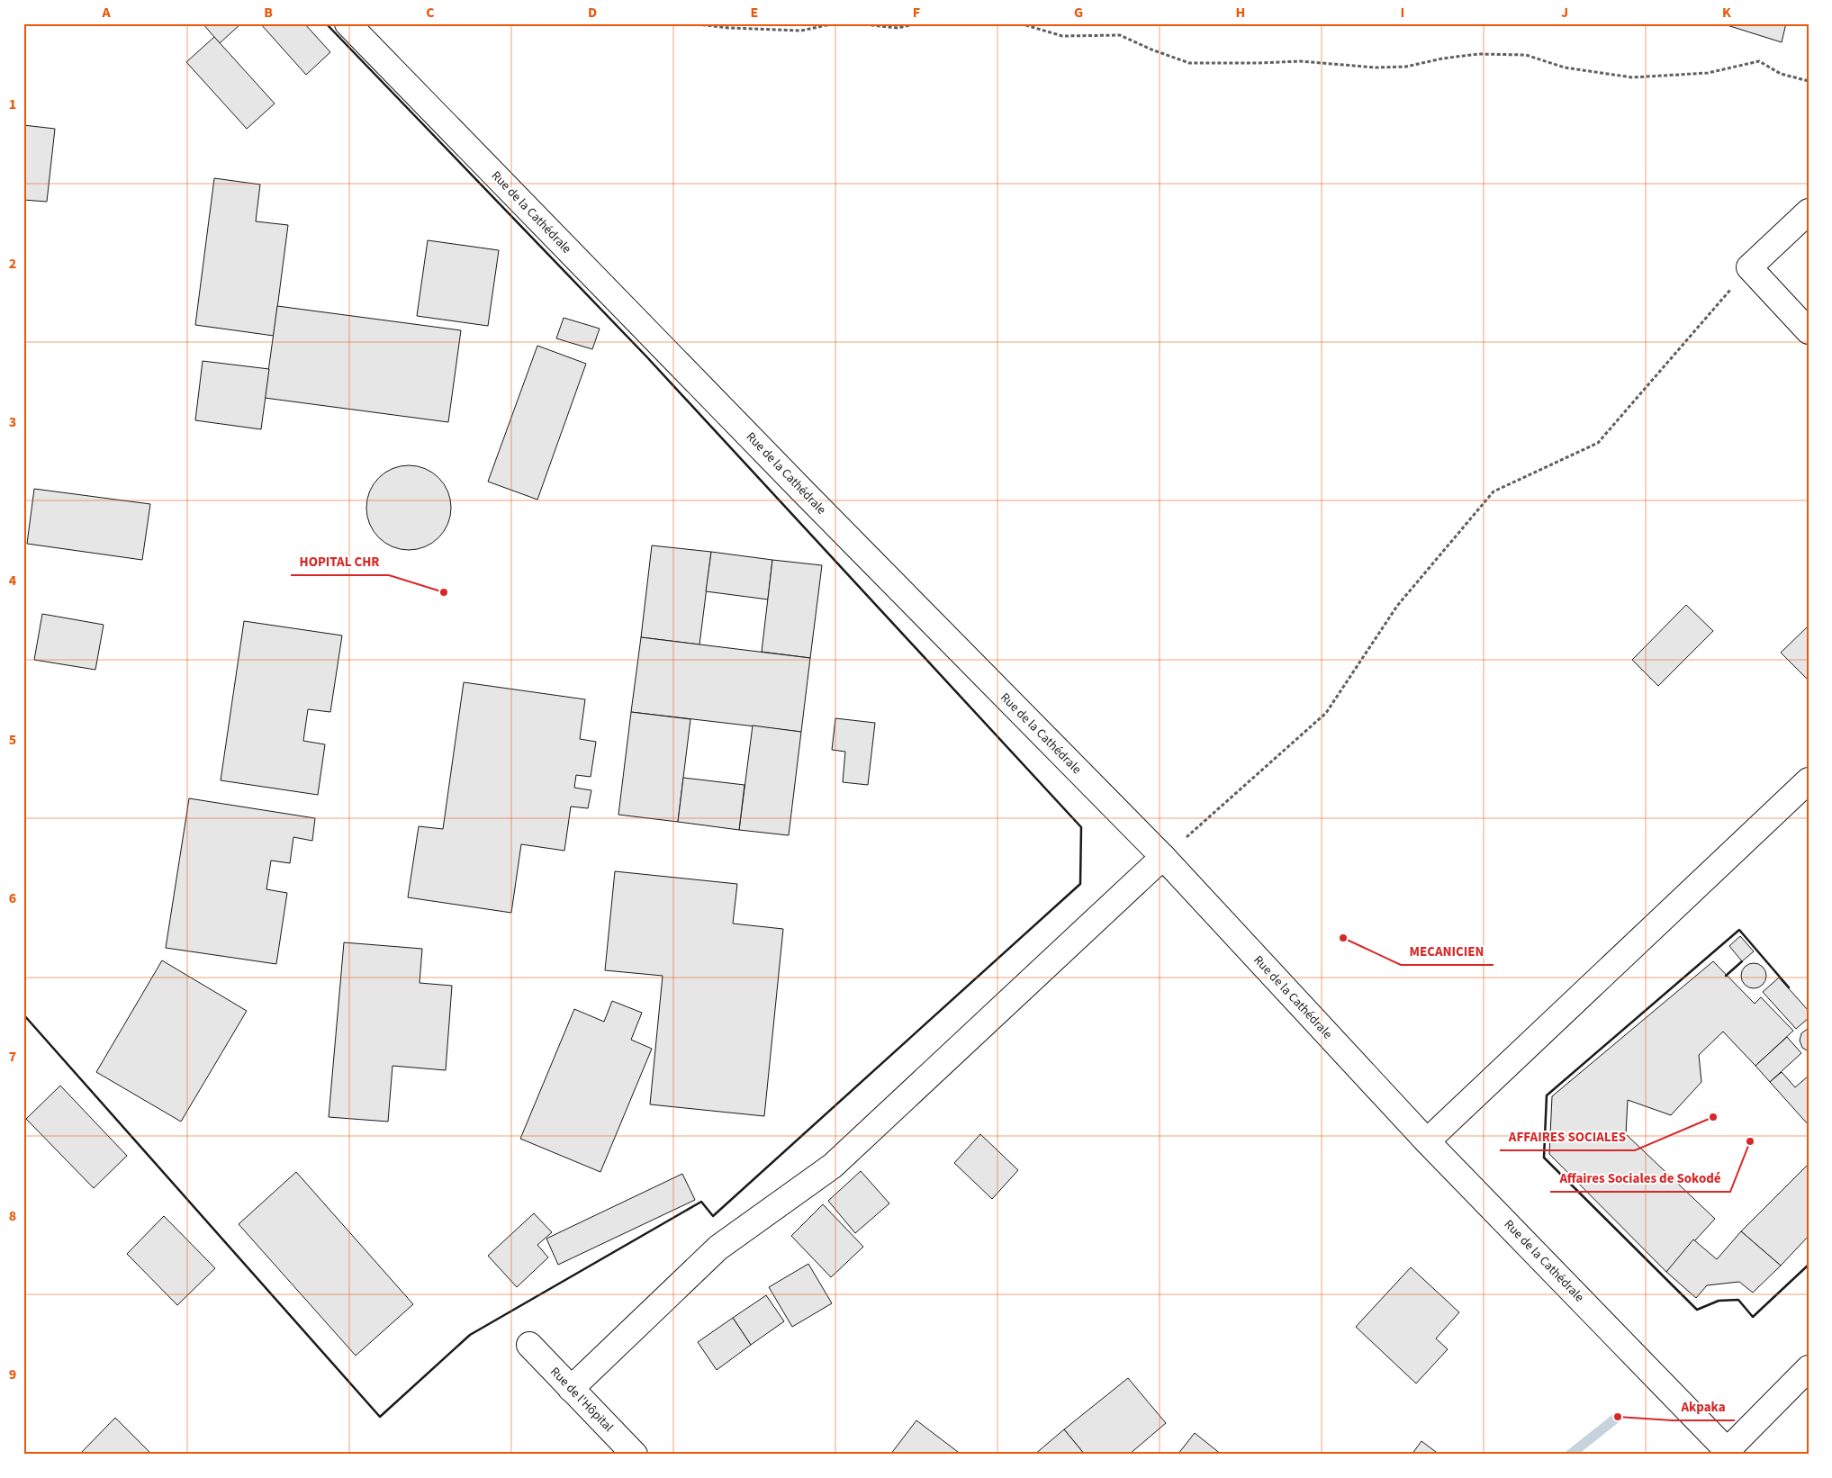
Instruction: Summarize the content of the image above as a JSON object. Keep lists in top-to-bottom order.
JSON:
{
  "streets": {
    "street": ["Rue de la Cathédrale", "Rue de l'Hôpital"]
  },
  "places": [
    "HOPITAL CHR",
    "MECANICIEN",
    "AFFAIRES SOCIALES",
    "Affaires Sociales de Sokodé",
    "Akpaka"
  ],
  "grid": {
    "columns": [
      "A",
      "B",
      "C",
      "D",
      "E",
      "F",
      "G",
      "H",
      "I",
      "J",
      "K"
    ],
    "rows": [
      "1",
      "2",
      "3",
      "4",
      "5",
      "6",
      "7",
      "8",
      "9"
    ]
  }
}
